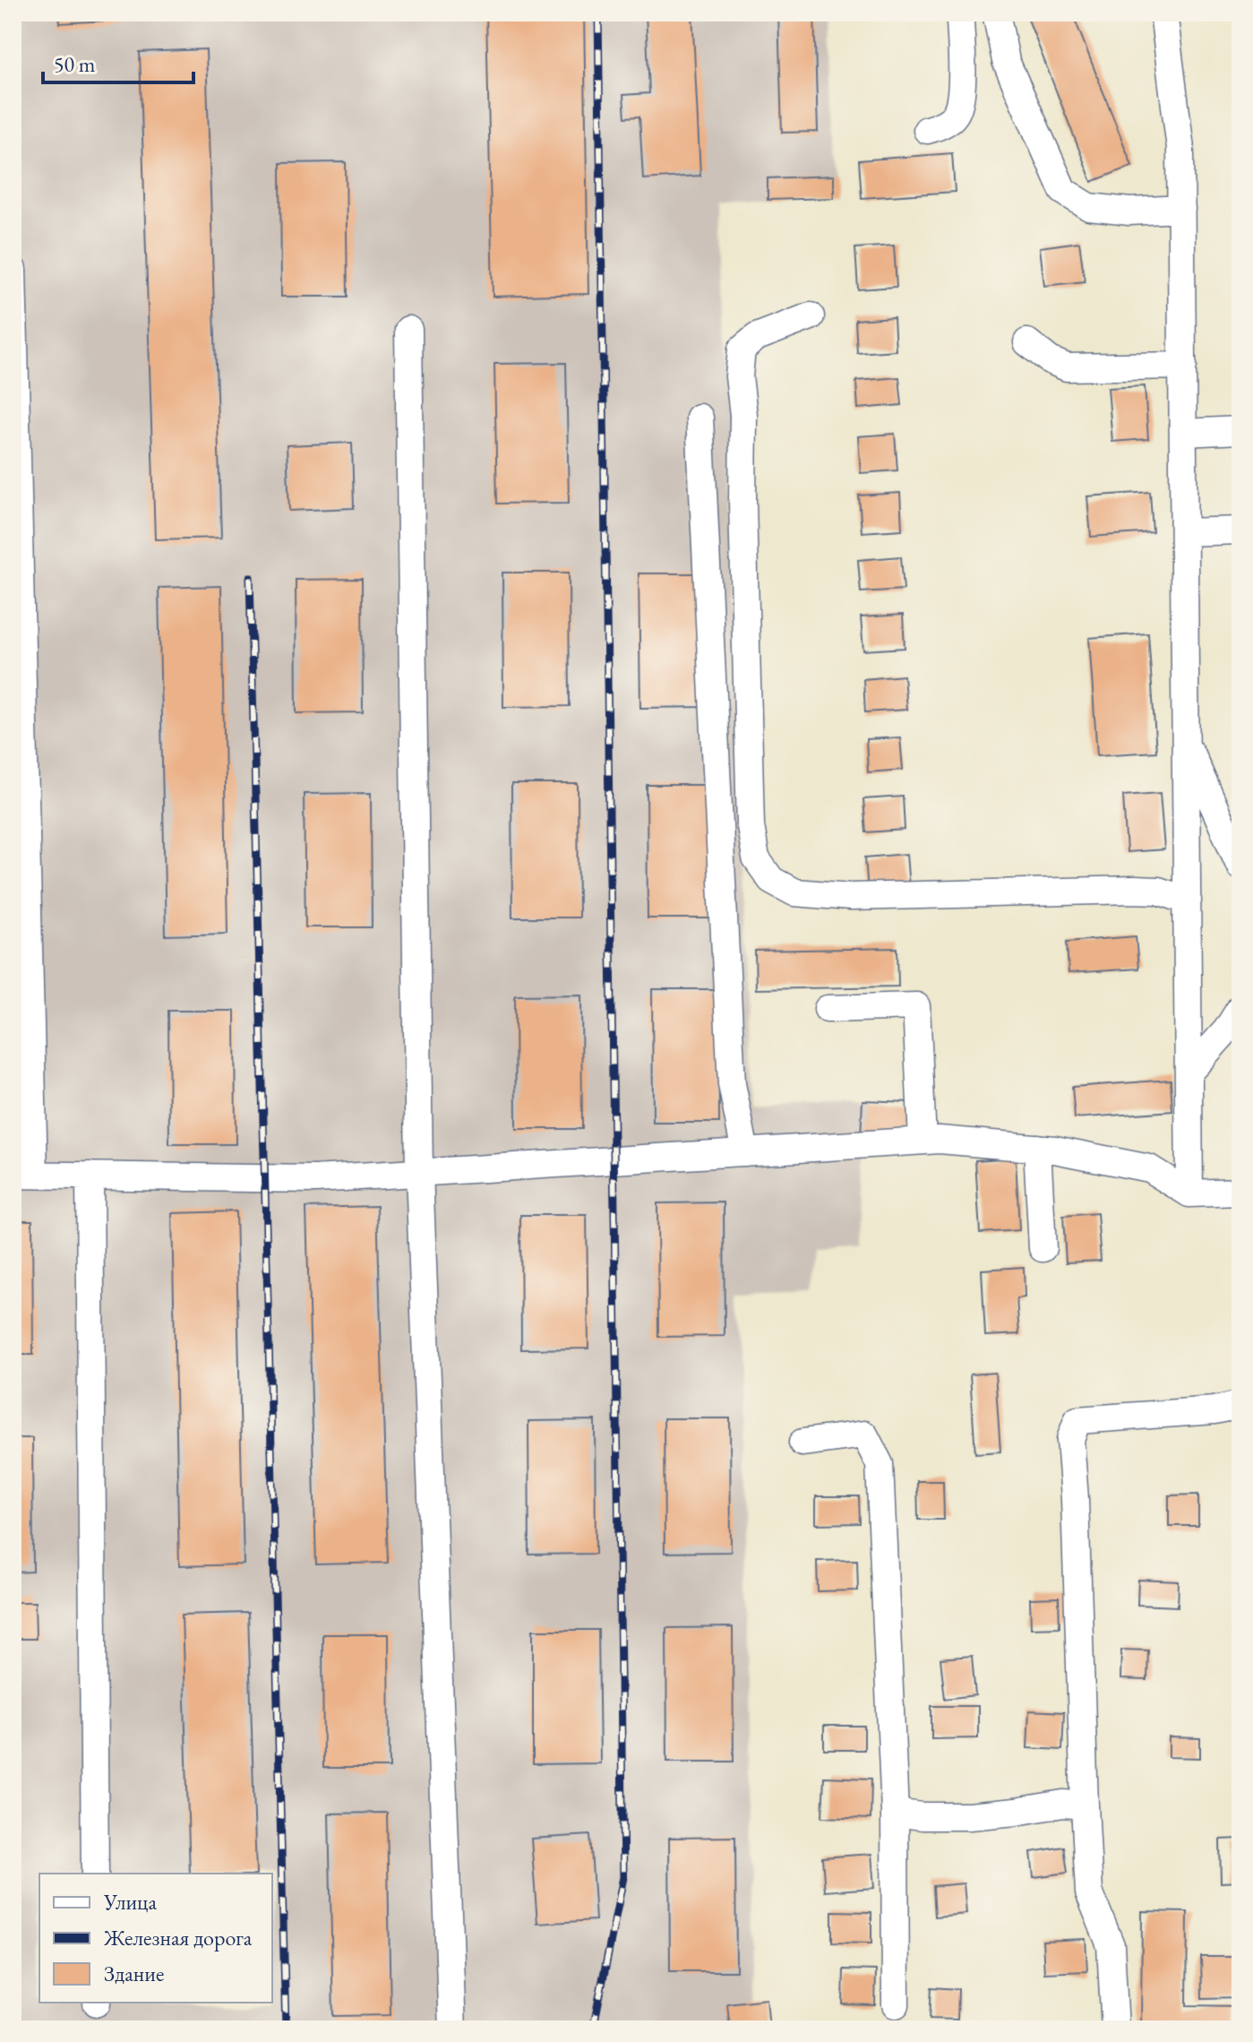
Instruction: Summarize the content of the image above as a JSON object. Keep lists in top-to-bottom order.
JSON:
{
  "legend": ["Улица", "Железная дорога", "Здание"],
  "scale_bar": "50 m"
}
